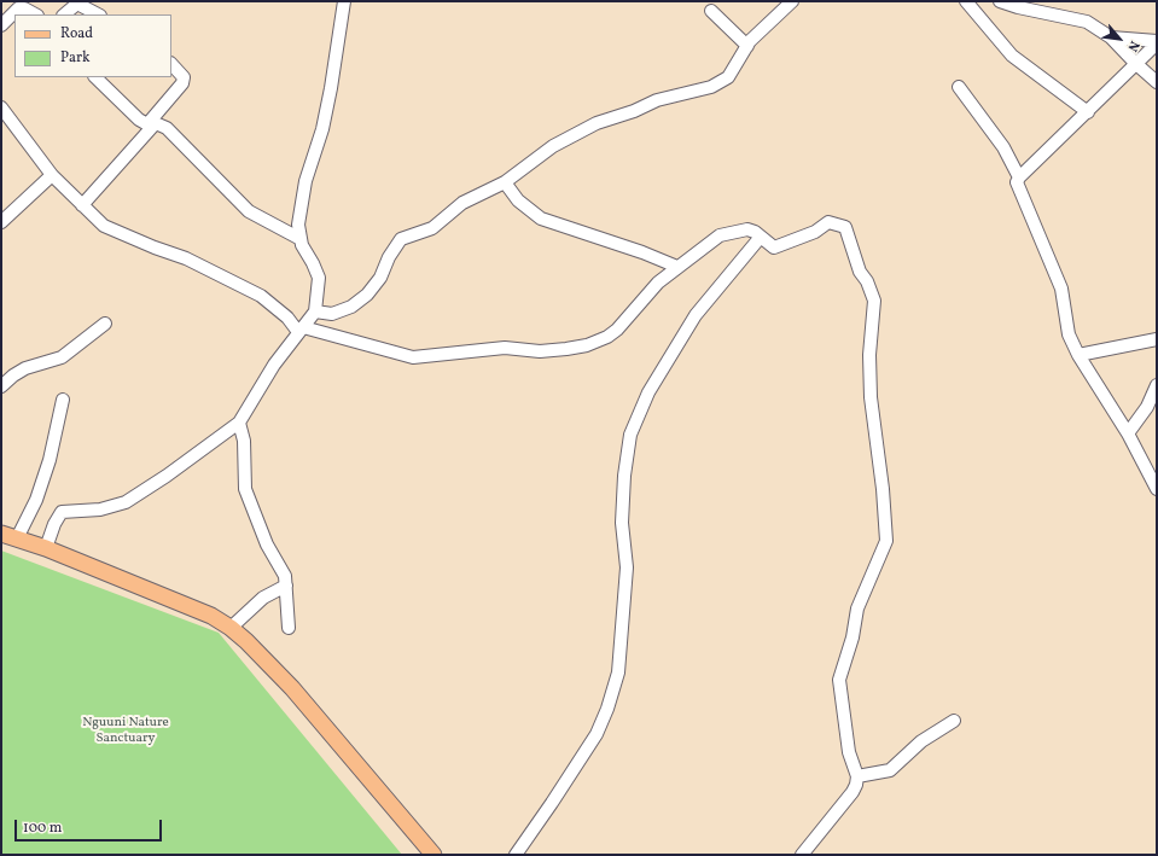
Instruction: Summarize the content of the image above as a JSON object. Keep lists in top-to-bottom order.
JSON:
{
  "parks": ["Nguuni Nature Sanctuary"],
  "legend": ["Road", "Park"],
  "scale_bar": "100 m",
  "north": "bottom right"
}
